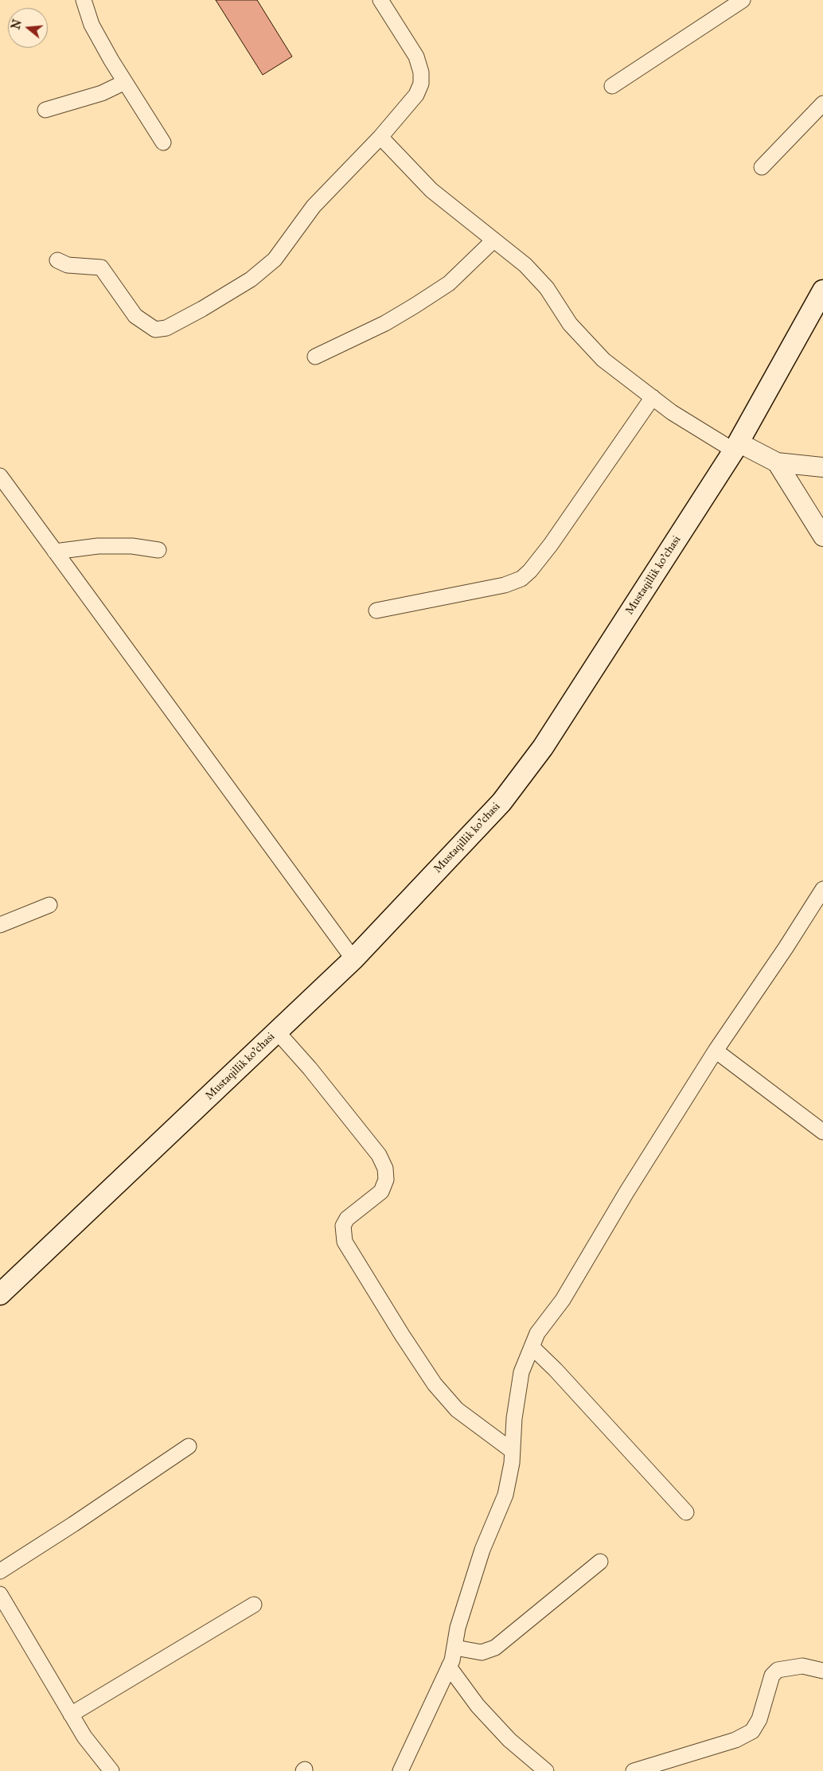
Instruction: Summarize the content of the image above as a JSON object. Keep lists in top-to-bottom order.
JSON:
{
  "streets": {
    "main road": ["Mustaqillik ko’chasi"]
  },
  "north": "left"
}
